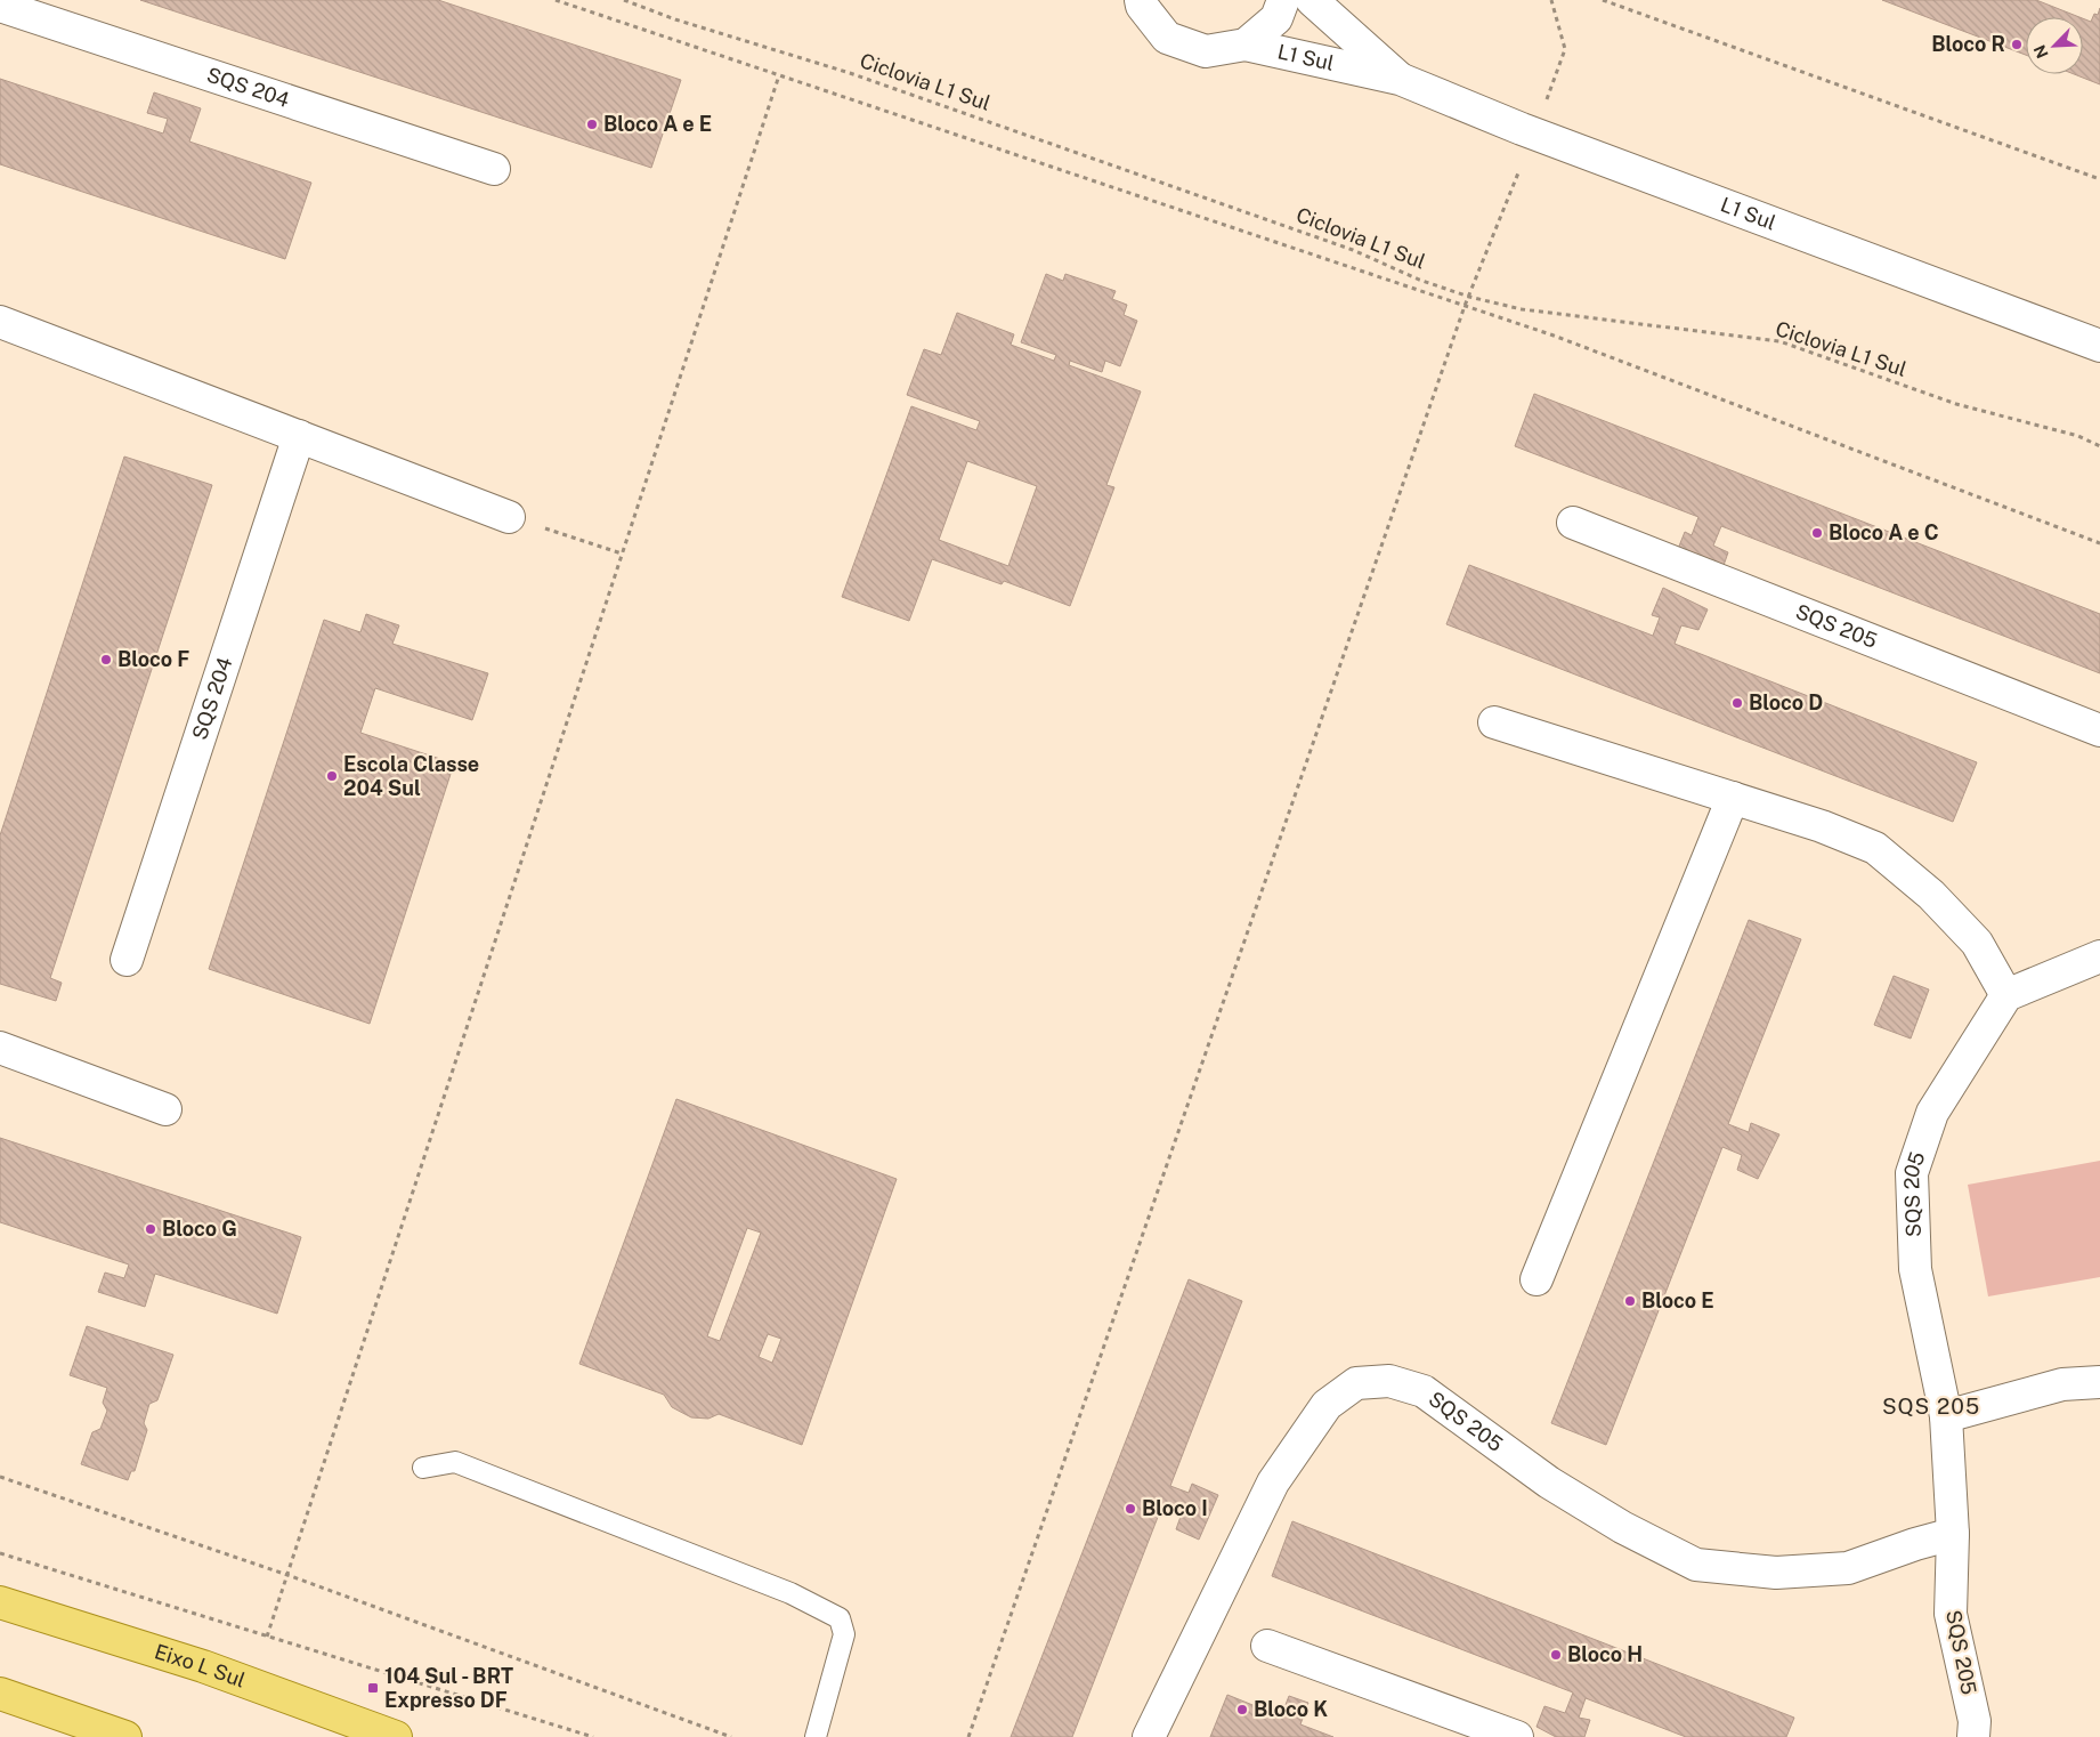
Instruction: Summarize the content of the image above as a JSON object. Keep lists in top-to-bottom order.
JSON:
{
  "streets": {
    "main road": ["Eixo L Sul"],
    "street": ["L1 Sul", "SQS 204", "SQS 205"],
    "path": ["Ciclovia L1 Sul"]
  },
  "districts": ["SQS 205"],
  "places": {
    "other": [
      "Bloco R",
      "Bloco A e E",
      "Bloco A e C",
      "Bloco F",
      "Bloco D",
      "Escola Classe 204 Sul",
      "Bloco G",
      "Bloco E",
      "Bloco I",
      "Bloco H",
      "Bloco K"
    ],
    "transit": ["104 Sul - BRT Expresso DF"]
  },
  "north": "bottom left"
}
